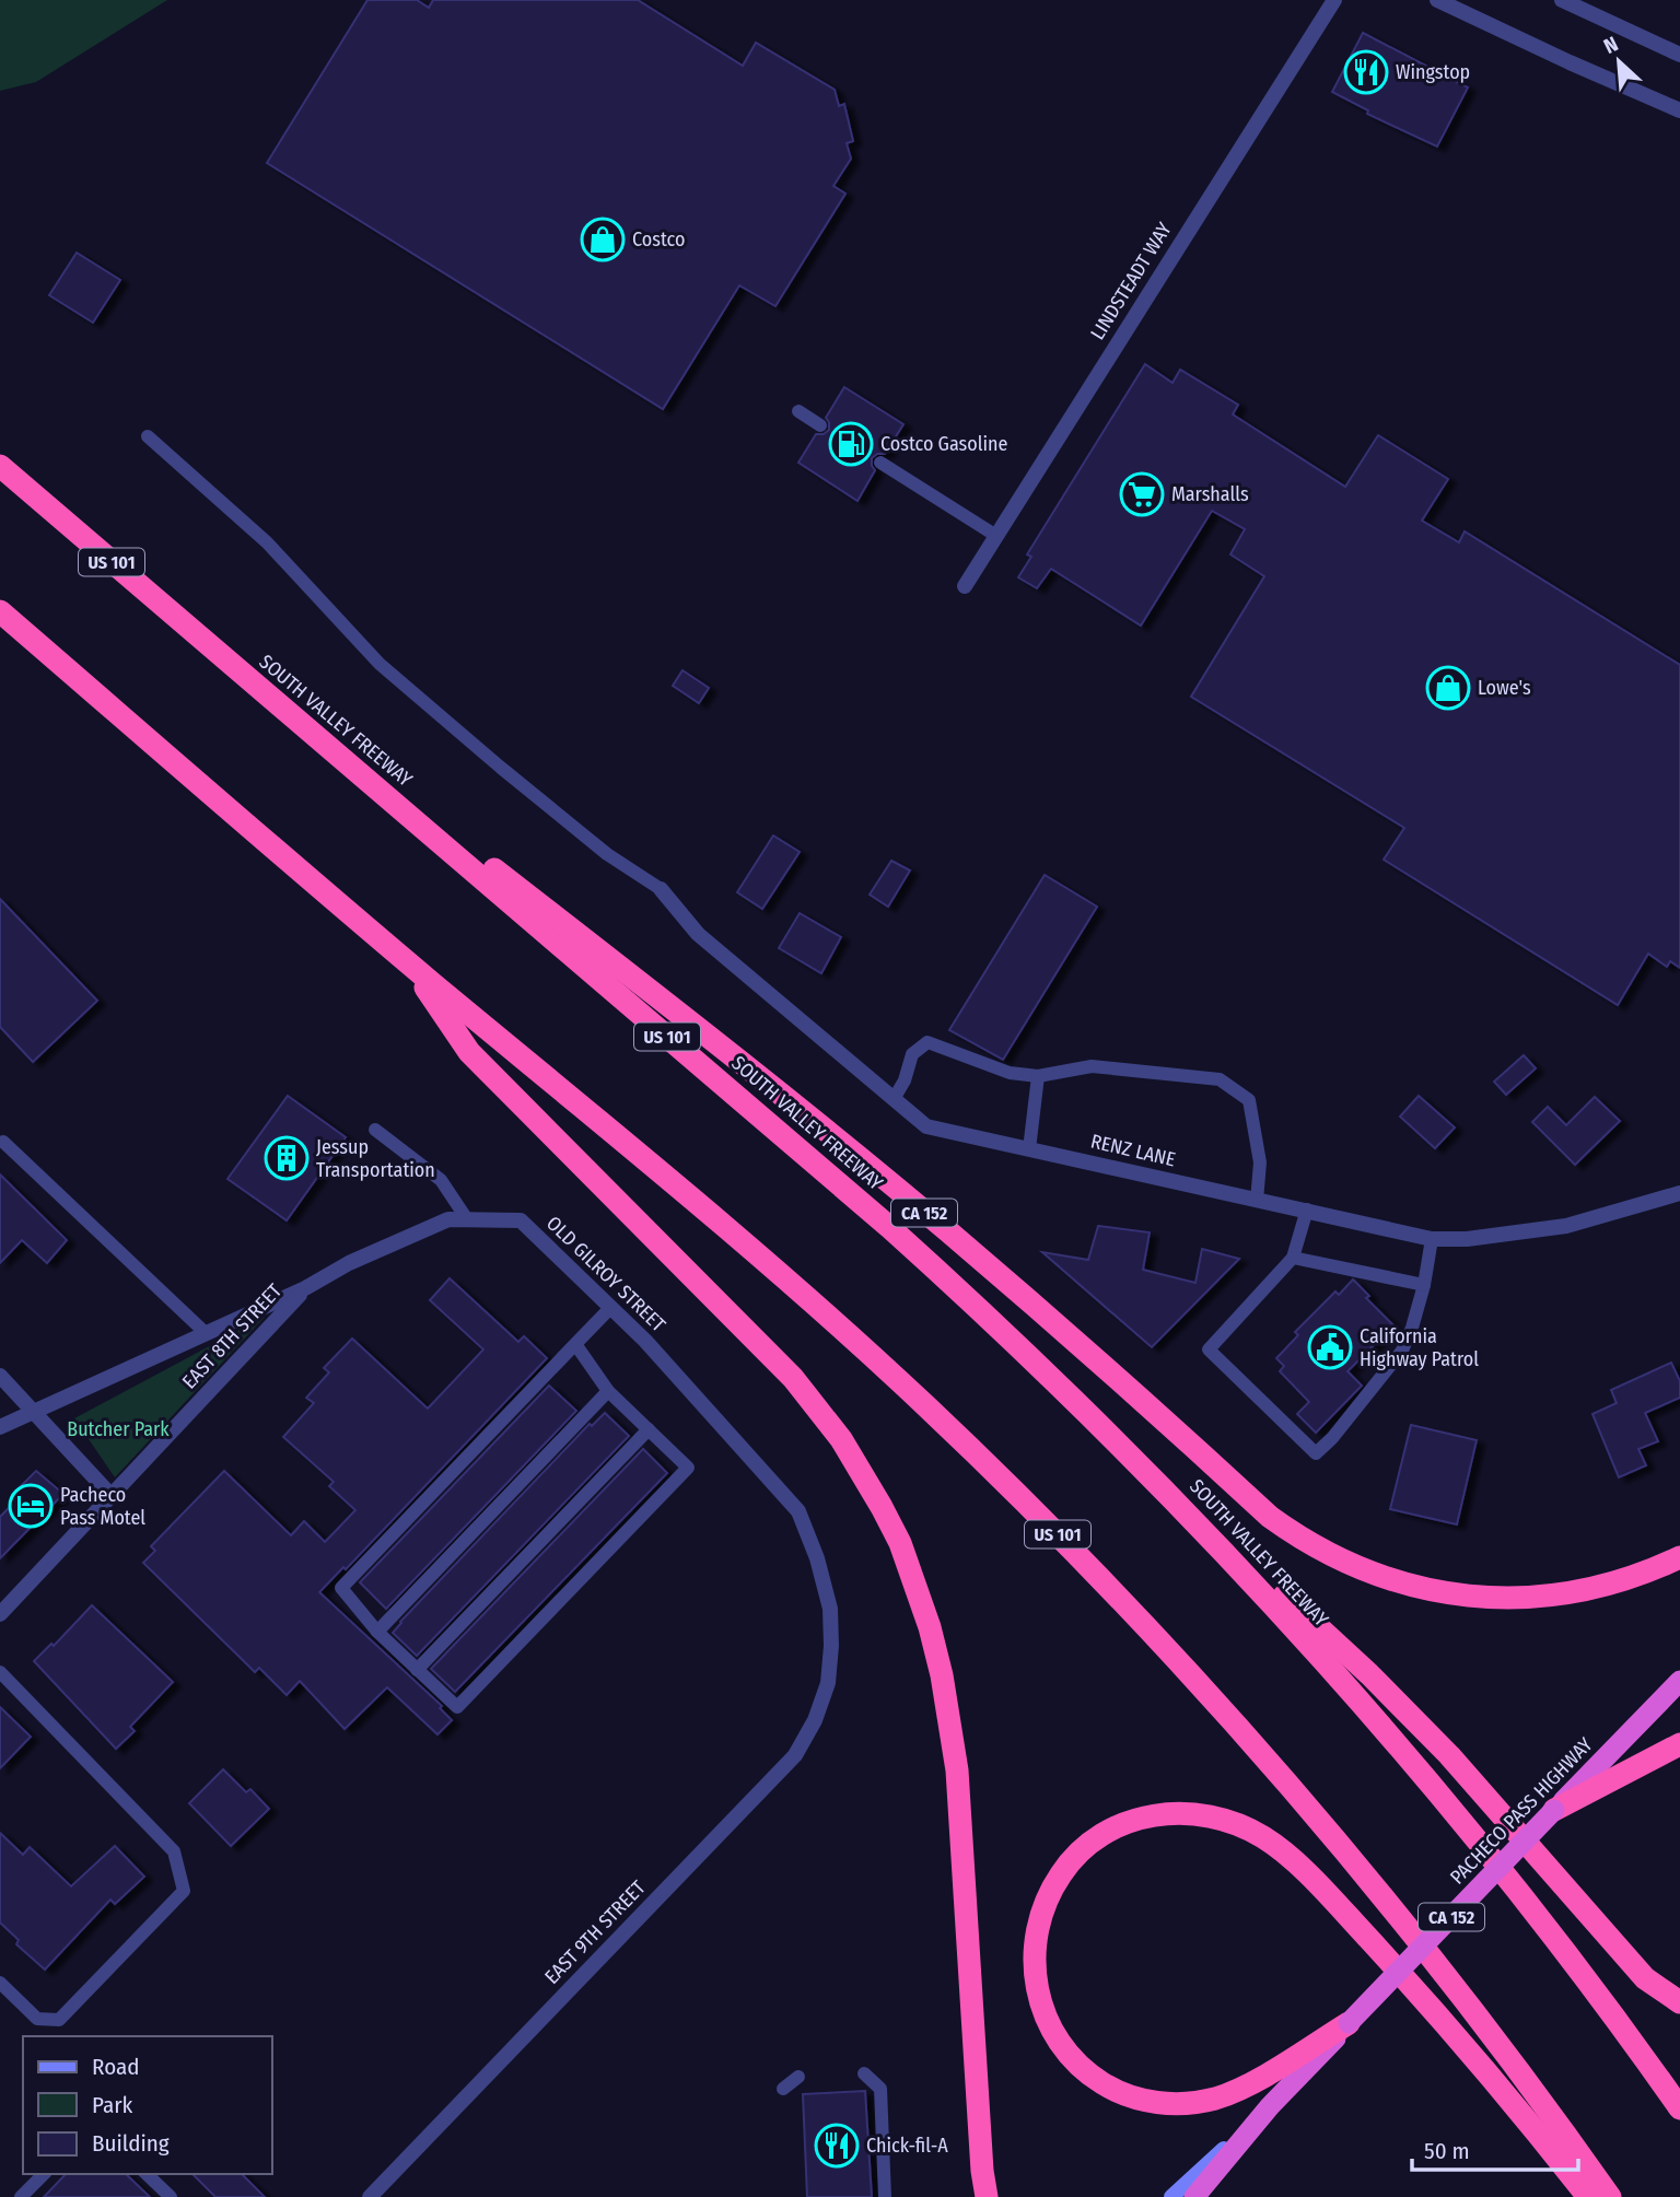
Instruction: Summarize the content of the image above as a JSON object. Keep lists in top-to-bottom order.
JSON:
{
  "streets": {
    "highway": [
      "US 101",
      "SOUTH VALLEY FREEWAY",
      "CA 152",
      "PACHECO PASS HIGHWAY"
    ],
    "street": [
      "LINDSTEADT WAY",
      "RENZ LANE",
      "OLD GILROY STREET",
      "EAST 8TH STREET",
      "EAST 9TH STREET"
    ]
  },
  "crossings": [
    ["SOUTH VALLEY FREEWAY", "CA 152"],
    ["CA 152", "PACHECO PASS HIGHWAY"],
    ["OLD GILROY STREET", "EAST 8TH STREET"],
    ["OLD GILROY STREET", "EAST 9TH STREET"]
  ],
  "parks": ["Butcher Park"],
  "places": {
    "restaurant": ["Wingstop", "Chick-fil-A"],
    "shop": ["Costco", "Lowe's"],
    "fuel station": ["Costco Gasoline"],
    "supermarket": ["Marshalls"],
    "building": ["Jessup Transportation"],
    "public building": ["California Highway Patrol"],
    "hotel": ["Pacheco Pass Motel"]
  },
  "legend": ["Road", "Park", "Building"],
  "scale_bar": "50 m",
  "north": "top left"
}
